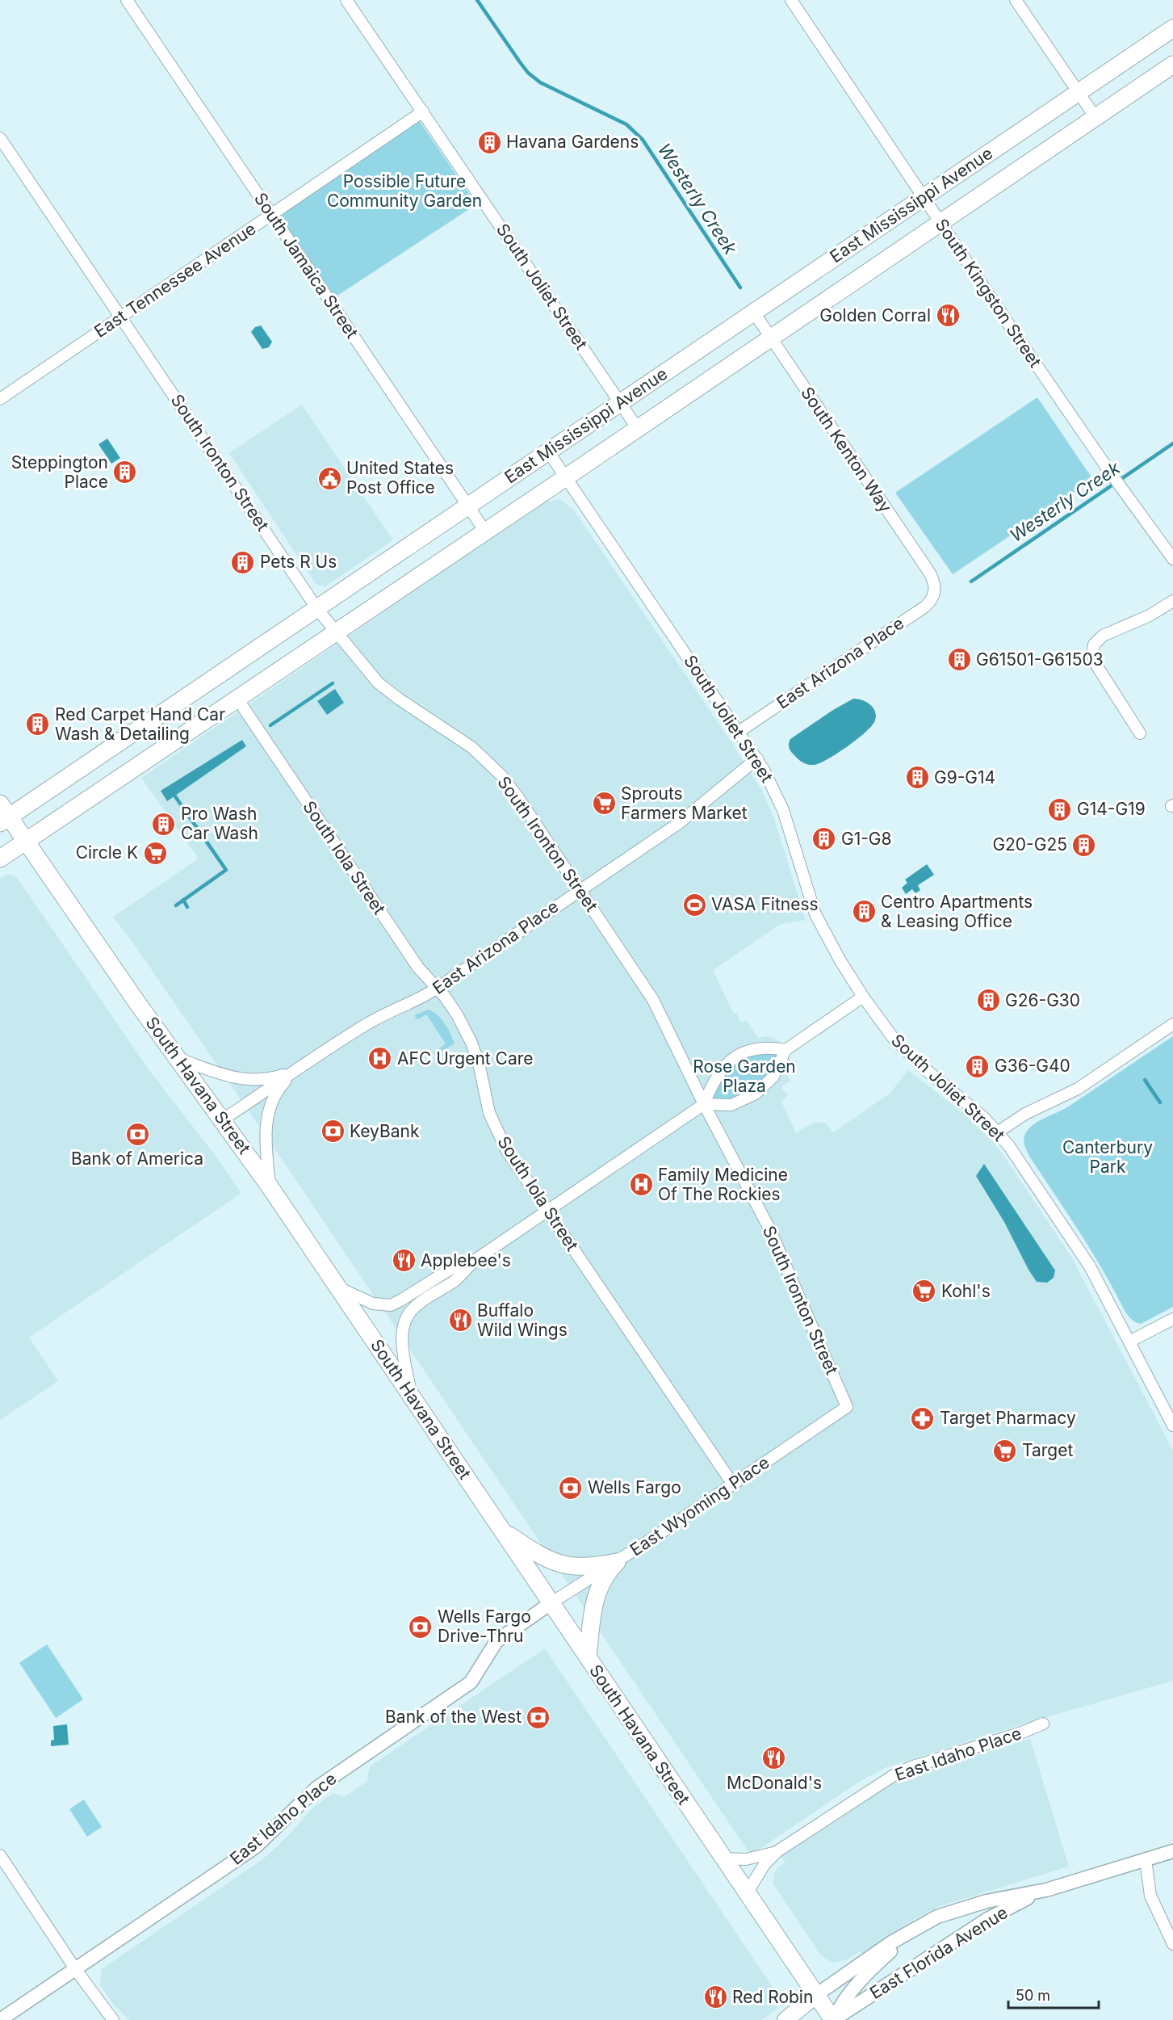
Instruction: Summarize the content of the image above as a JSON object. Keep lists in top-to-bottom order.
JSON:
{
  "streets": {
    "main road": ["East Mississippi Avenue", "South Havana Street", "East Florida Avenue"],
    "street": [
      "South Jamaica Street",
      "East Tennessee Avenue",
      "South Joliet Street",
      "South Kingston Street",
      "South Kenton Way",
      "South Ironton Street",
      "East Arizona Place",
      "South Iola Street",
      "East Wyoming Place",
      "East Idaho Place"
    ]
  },
  "crossings": [
    ["East Mississippi Avenue", "South Jamaica Street"],
    ["East Mississippi Avenue", "South Joliet Street"],
    ["East Mississippi Avenue", "South Kingston Street"],
    ["East Mississippi Avenue", "South Kenton Way"],
    ["East Mississippi Avenue", "South Ironton Street"],
    ["East Mississippi Avenue", "South Iola Street"],
    ["East Mississippi Avenue", "South Havana Street"],
    ["South Jamaica Street", "East Tennessee Avenue"],
    ["East Tennessee Avenue", "South Joliet Street"],
    ["East Tennessee Avenue", "South Ironton Street"],
    ["South Joliet Street", "East Arizona Place"],
    ["South Kenton Way", "East Arizona Place"],
    ["South Ironton Street", "East Arizona Place"],
    ["South Ironton Street", "East Wyoming Place"],
    ["East Arizona Place", "South Iola Street"],
    ["East Arizona Place", "South Havana Street"],
    ["South Iola Street", "East Wyoming Place"],
    ["South Havana Street", "East Wyoming Place"],
    ["South Havana Street", "East Idaho Place"],
    ["South Havana Street", "East Florida Avenue"],
    ["East Wyoming Place", "East Idaho Place"]
  ],
  "water": ["Westerly Creek"],
  "parks": ["Possible Future Community Garden", "Rose Garden Plaza", "Canterbury Park"],
  "places": {
    "building": [
      "Havana Gardens",
      "Steppington Place",
      "Pets R Us",
      "G61501-G61503",
      "Red Carpet Hand Car Wash & Detailing",
      "G9-G14",
      "G14-G19",
      "Pro Wash Car Wash",
      "G1-G8",
      "G20-G25",
      "Centro Apartments & Leasing Office",
      "G26-G30",
      "G36-G40"
    ],
    "restaurant": [
      "Golden Corral",
      "Applebee's",
      "Buffalo Wild Wings",
      "McDonald's",
      "Red Robin"
    ],
    "public building": ["United States Post Office"],
    "supermarket": [
      "Sprouts Farmers Market",
      "Circle K",
      "Kohl's",
      "Target"
    ],
    "sports": ["VASA Fitness"],
    "hospital": ["AFC Urgent Care", "Family Medicine Of The Rockies"],
    "bank": [
      "KeyBank",
      "Bank of America",
      "Wells Fargo",
      "Wells Fargo Drive-Thru",
      "Bank of the West"
    ],
    "pharmacy": ["Target Pharmacy"]
  },
  "scale_bar": "50 m"
}
